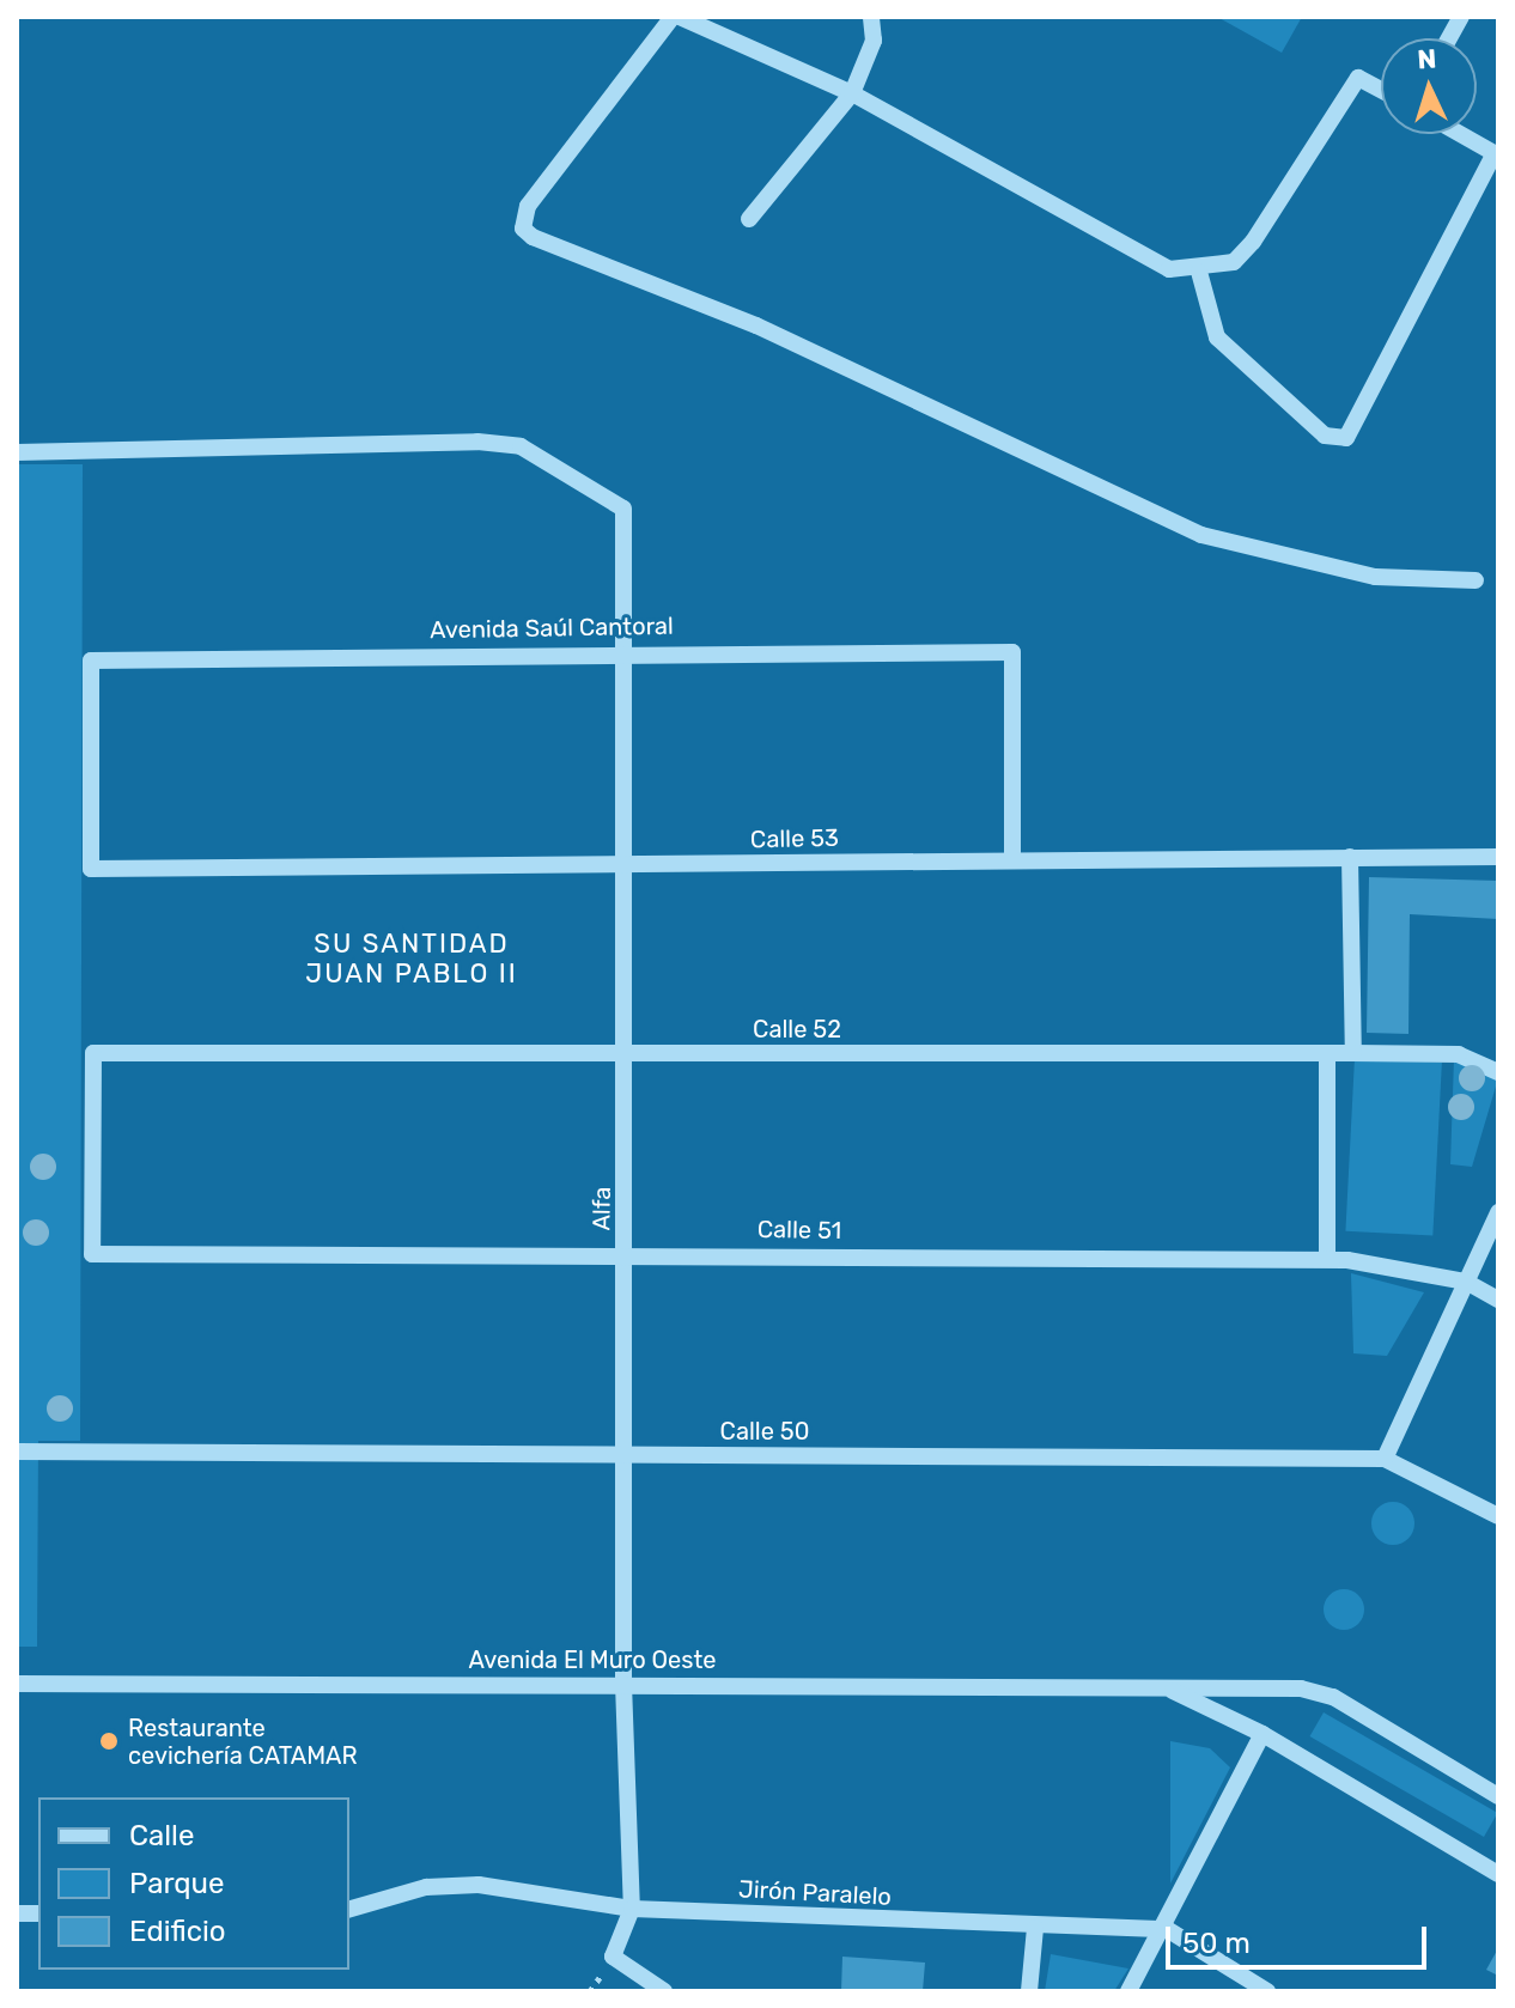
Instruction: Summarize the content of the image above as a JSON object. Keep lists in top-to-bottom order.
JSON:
{
  "streets": {
    "street": [
      "Avenida Saúl Cantoral",
      "Calle 53",
      "Calle 52",
      "Alfa",
      "Calle 51",
      "Calle 50",
      "Avenida El Muro Oeste",
      "Jirón Paralelo"
    ]
  },
  "crossings": [
    ["Avenida Saúl Cantoral", "Calle 53"],
    ["Avenida Saúl Cantoral", "Alfa"],
    ["Calle 53", "Alfa"],
    ["Calle 52", "Alfa"],
    ["Calle 52", "Calle 51"],
    ["Alfa", "Calle 51"],
    ["Alfa", "Calle 50"],
    ["Alfa", "Avenida El Muro Oeste"],
    ["Alfa", "Jirón Paralelo"]
  ],
  "districts": ["SU SANTIDAD JUAN PABLO II"],
  "places": ["Restaurante cevichería CATAMAR"],
  "legend": ["Calle", "Parque", "Edificio"],
  "scale_bar": "50 m",
  "north": "top"
}
